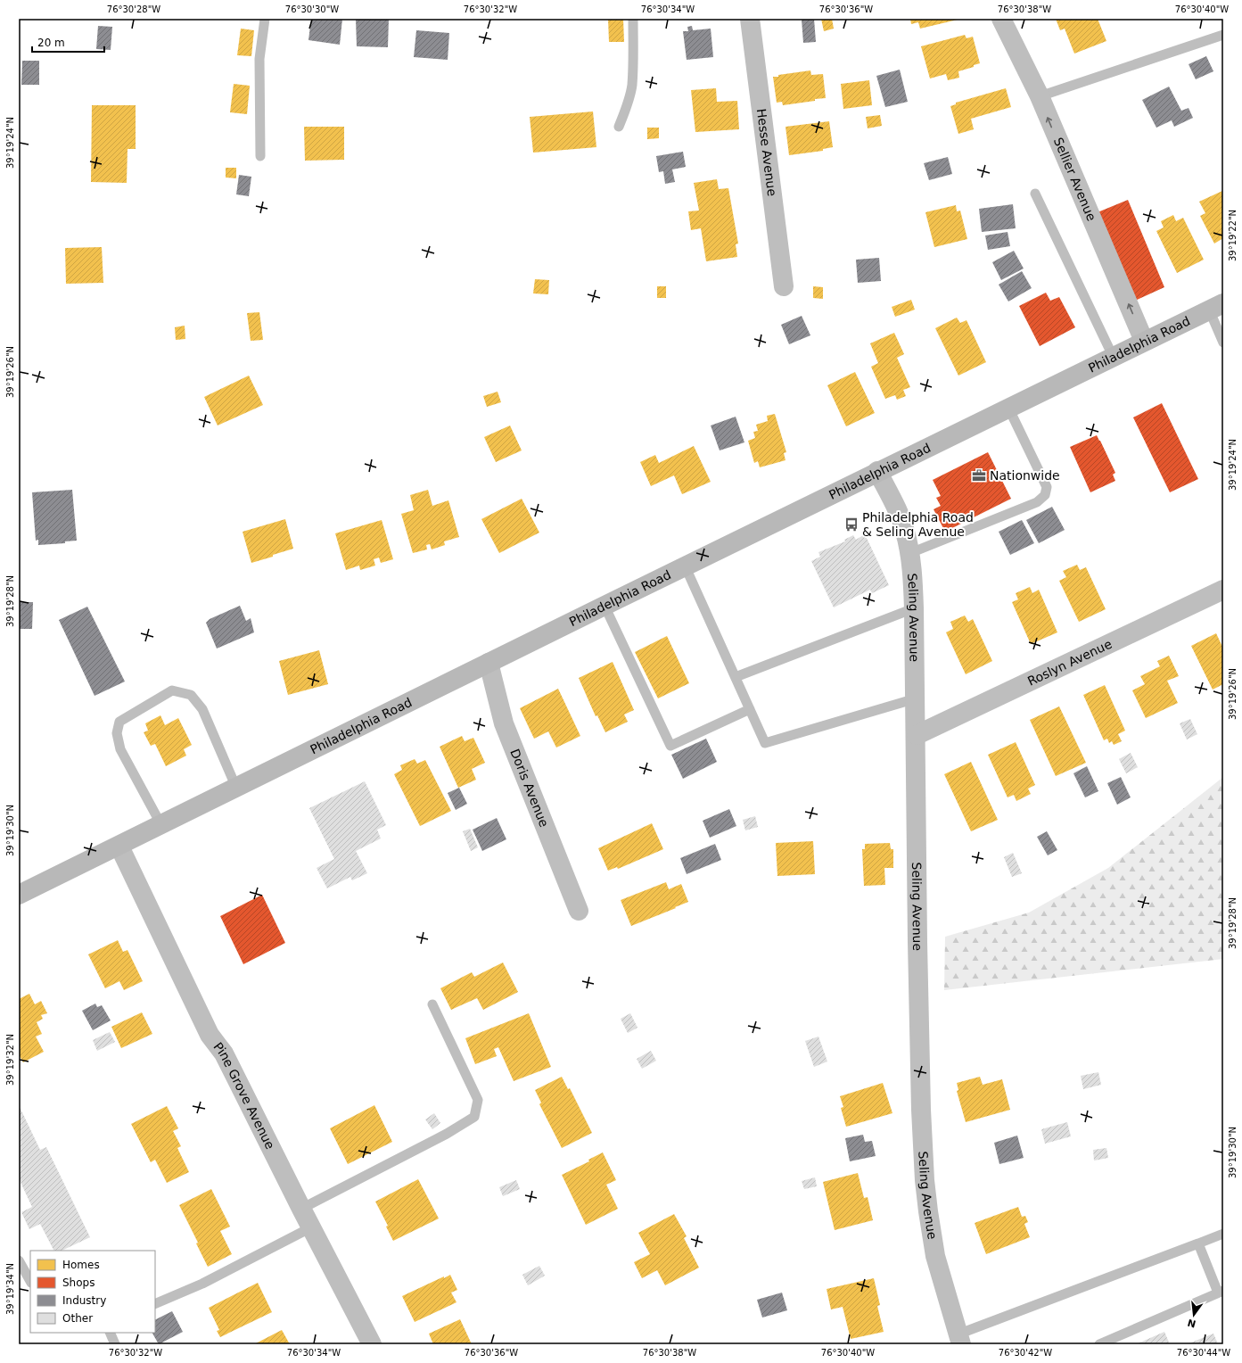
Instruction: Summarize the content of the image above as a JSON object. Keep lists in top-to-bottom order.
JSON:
{
  "streets": {
    "main road": ["Philadelphia Road"],
    "street": [
      "Hesse Avenue",
      "Sellier Avenue",
      "Seling Avenue",
      "Roslyn Avenue",
      "Doris Avenue",
      "Pine Grove Avenue"
    ]
  },
  "crossings": [
    ["Sellier Avenue", "Philadelphia Road"],
    ["Philadelphia Road", "Seling Avenue"],
    ["Philadelphia Road", "Doris Avenue"],
    ["Philadelphia Road", "Pine Grove Avenue"],
    ["Seling Avenue", "Roslyn Avenue"]
  ],
  "one_way": ["Sellier Avenue"],
  "places": {
    "office": ["Nationwide"],
    "bus stop": ["Philadelphia Road & Seling Avenue"]
  },
  "legend": [
    "Homes",
    "Shops",
    "Industry",
    "Other"
  ],
  "scale_bar": "20 m",
  "north": "bottom",
  "coordinates": [
    "76°30'28\"W",
    "76°30'30\"W",
    "76°30'32\"W",
    "76°30'34\"W",
    "76°30'36\"W",
    "76°30'38\"W",
    "76°30'40\"W",
    "39°19'24\"N",
    "39°19'22\"N",
    "39°19'26\"N",
    "39°19'28\"N",
    "39°19'30\"N",
    "39°19'32\"N",
    "39°19'34\"N",
    "76°30'42\"W",
    "76°30'44\"W"
  ]
}
